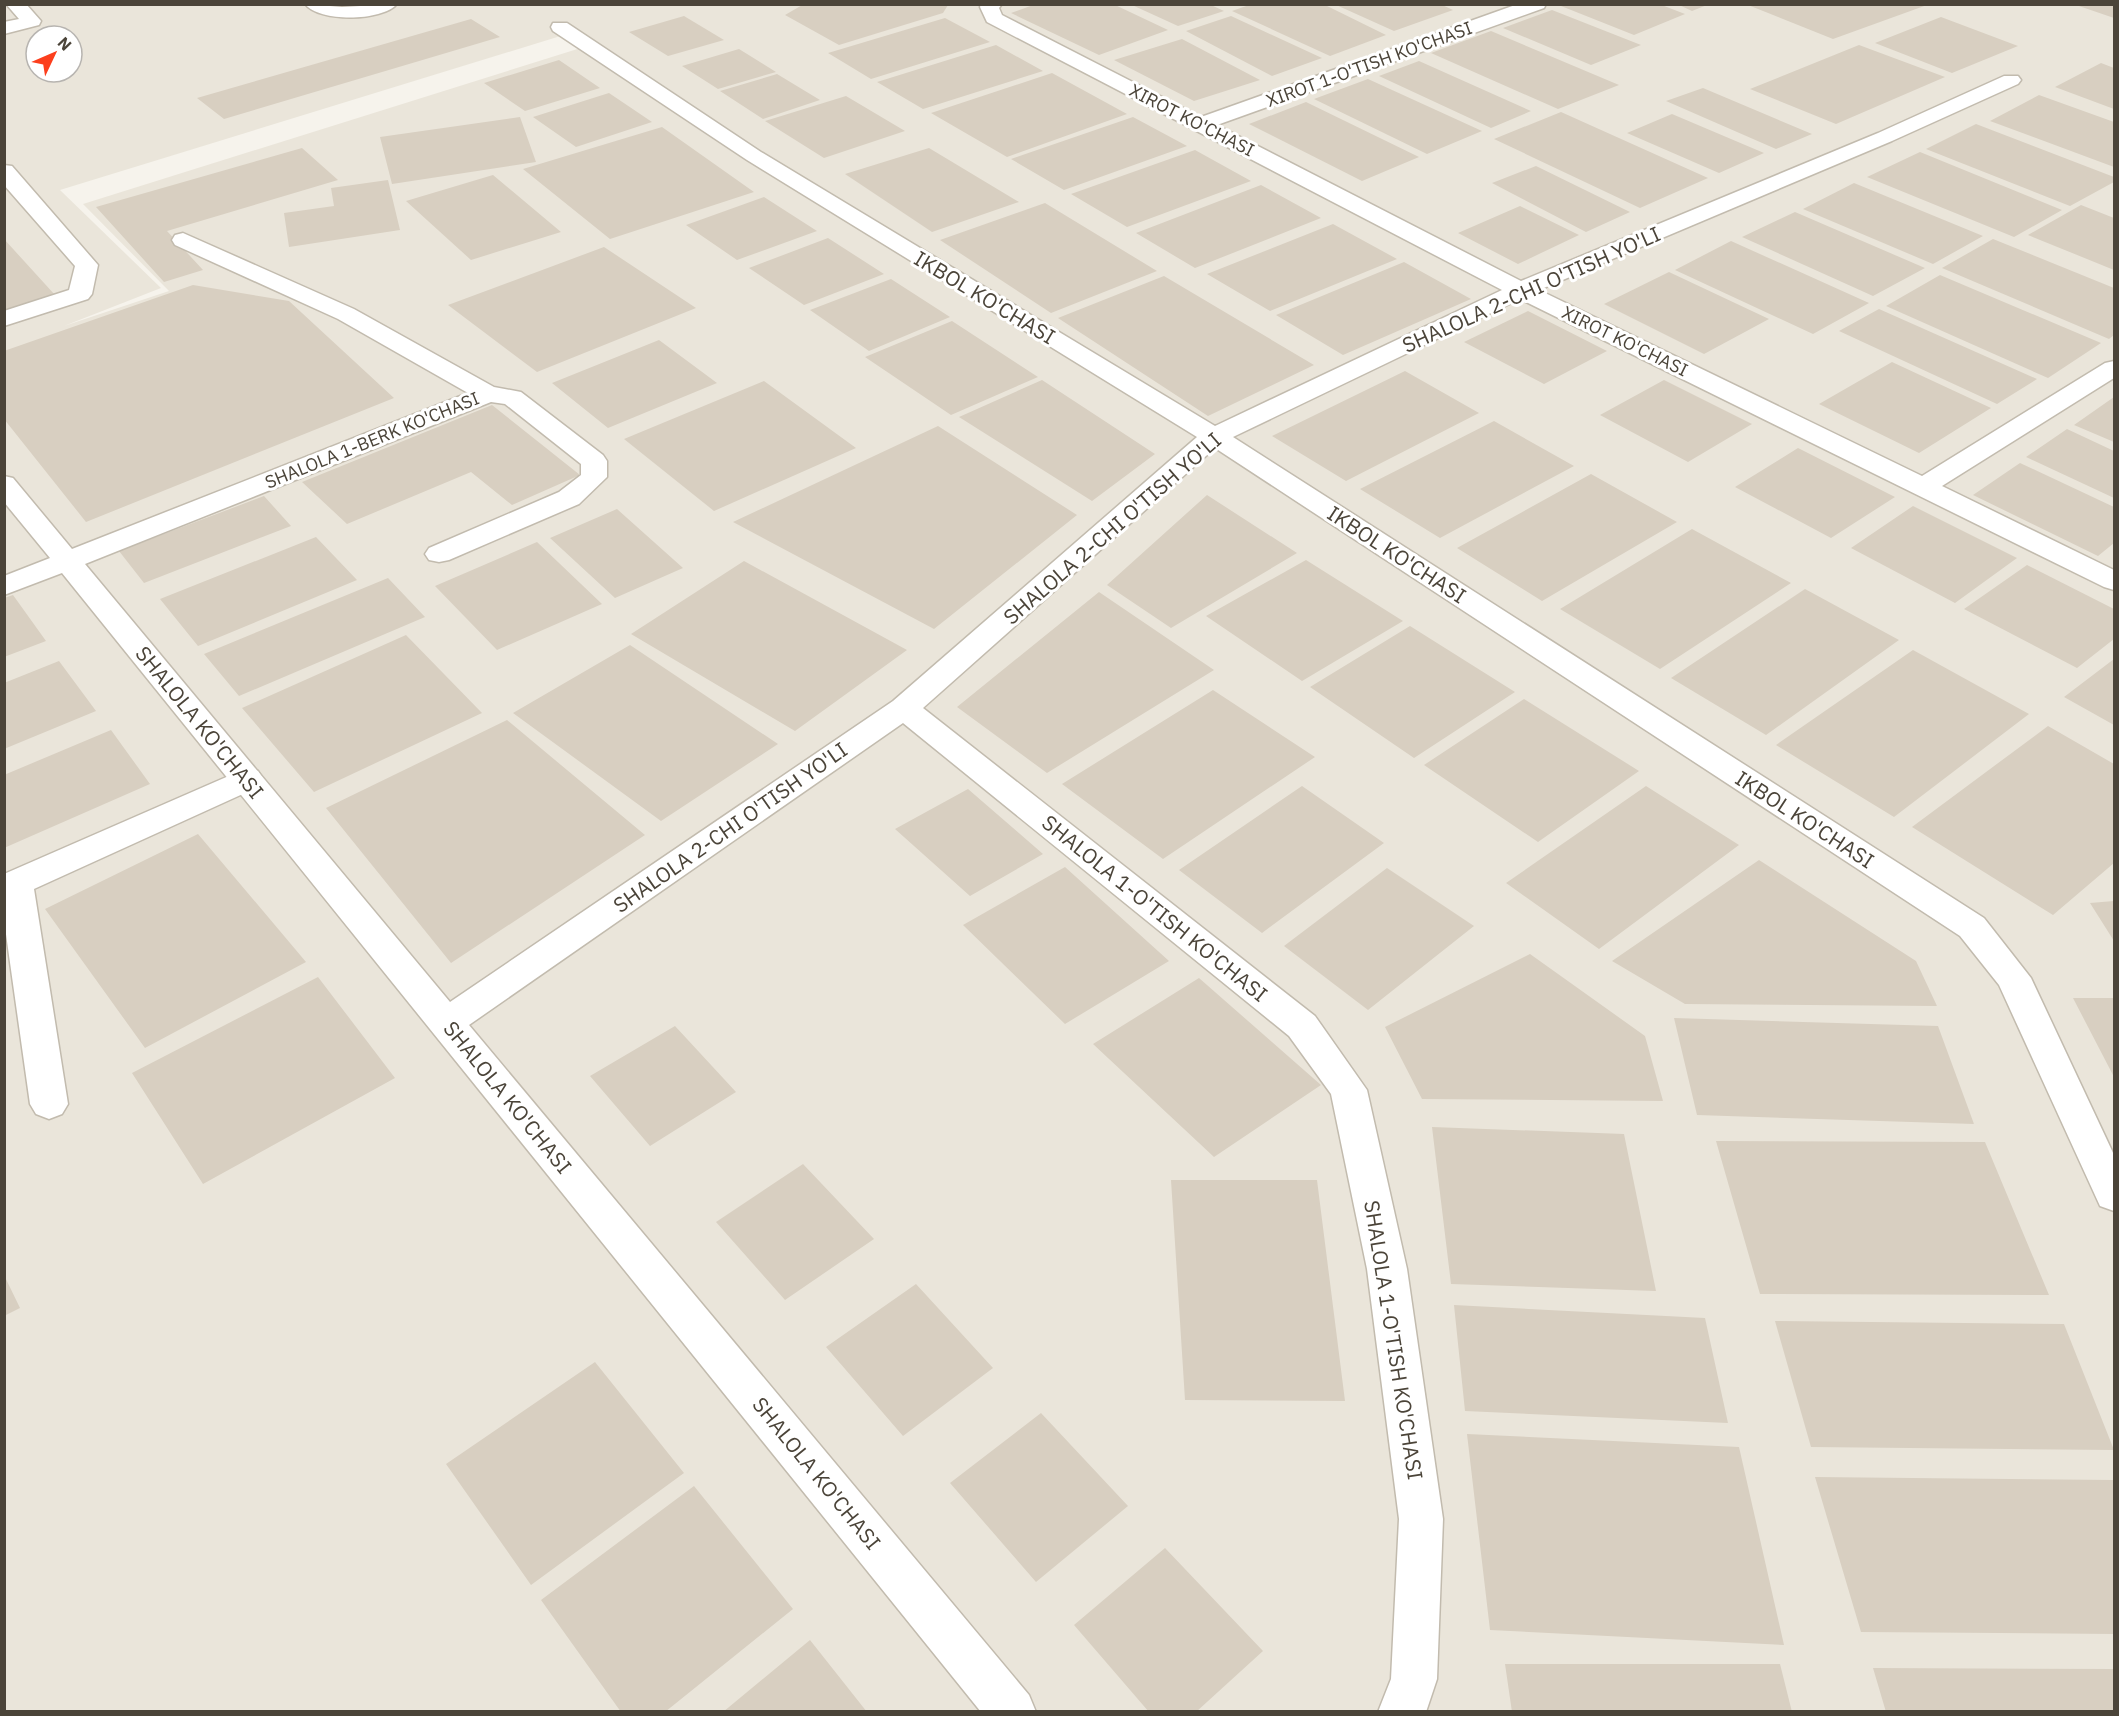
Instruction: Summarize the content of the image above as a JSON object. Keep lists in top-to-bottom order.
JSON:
{
  "streets": {
    "street": [
      "XIROT 1-O'TISH KO'CHASI",
      "XIROT KO'CHASI",
      "SHALOLA 2-CHI O'TISH YO'LI",
      "IKBOL KO'CHASI",
      "SHALOLA 1-BERK KO'CHASI",
      "SHALOLA KO'CHASI",
      "SHALOLA 1-O'TISH KO'CHASI"
    ]
  },
  "crossings": [
    ["XIROT 1-O'TISH KO'CHASI", "XIROT KO'CHASI"],
    ["XIROT KO'CHASI", "SHALOLA 2-CHI O'TISH YO'LI"],
    ["SHALOLA 2-CHI O'TISH YO'LI", "IKBOL KO'CHASI"],
    ["SHALOLA 2-CHI O'TISH YO'LI", "SHALOLA KO'CHASI"],
    ["SHALOLA 2-CHI O'TISH YO'LI", "SHALOLA 1-O'TISH KO'CHASI"],
    ["SHALOLA 1-BERK KO'CHASI", "SHALOLA KO'CHASI"]
  ],
  "north": "top right"
}
